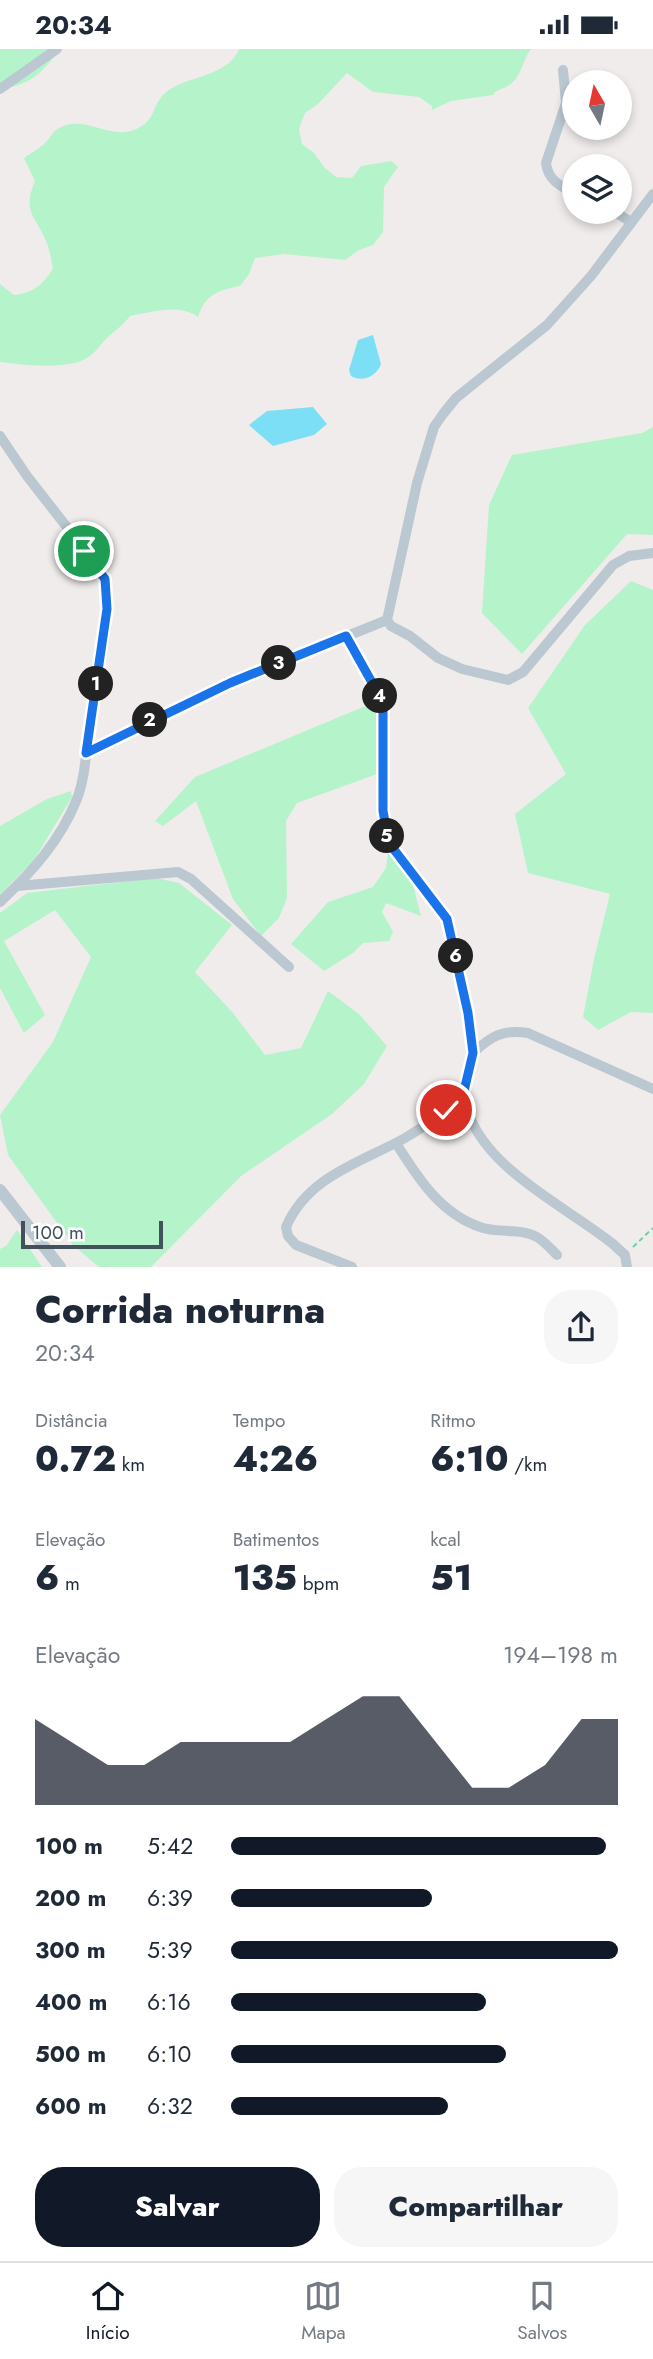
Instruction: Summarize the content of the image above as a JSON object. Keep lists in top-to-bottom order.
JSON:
{
  "scale_bar": "100 m",
  "north": "top",
  "page": {
    "status": "20:34",
    "pins": [
      "3",
      "1",
      "4",
      "2",
      "5",
      "6"
    ],
    "scale": "100 m",
    "heading": ["Corrida noturna", "20:34"],
    "stats": [
      ["Distância", "0.72 km"],
      ["Tempo", "4:26"],
      ["Ritmo", "6:10 /km"],
      ["Elevação", "6 m"],
      ["Batimentos", "135 bpm"],
      ["kcal", "51"]
    ],
    "chart": ["Elevação", "194–198 m"],
    "list": [
      {
        "name": "100 m",
        "note": "5:42"
      },
      {
        "name": "200 m",
        "note": "6:39"
      },
      {
        "name": "300 m",
        "note": "5:39"
      },
      {
        "name": "400 m",
        "note": "6:16"
      },
      {
        "name": "500 m",
        "note": "6:10"
      },
      {
        "name": "600 m",
        "note": "6:32"
      }
    ],
    "buttons": ["Salvar", "Compartilhar"],
    "tabs": ["Início", "Mapa", "Salvos"]
  }
}
